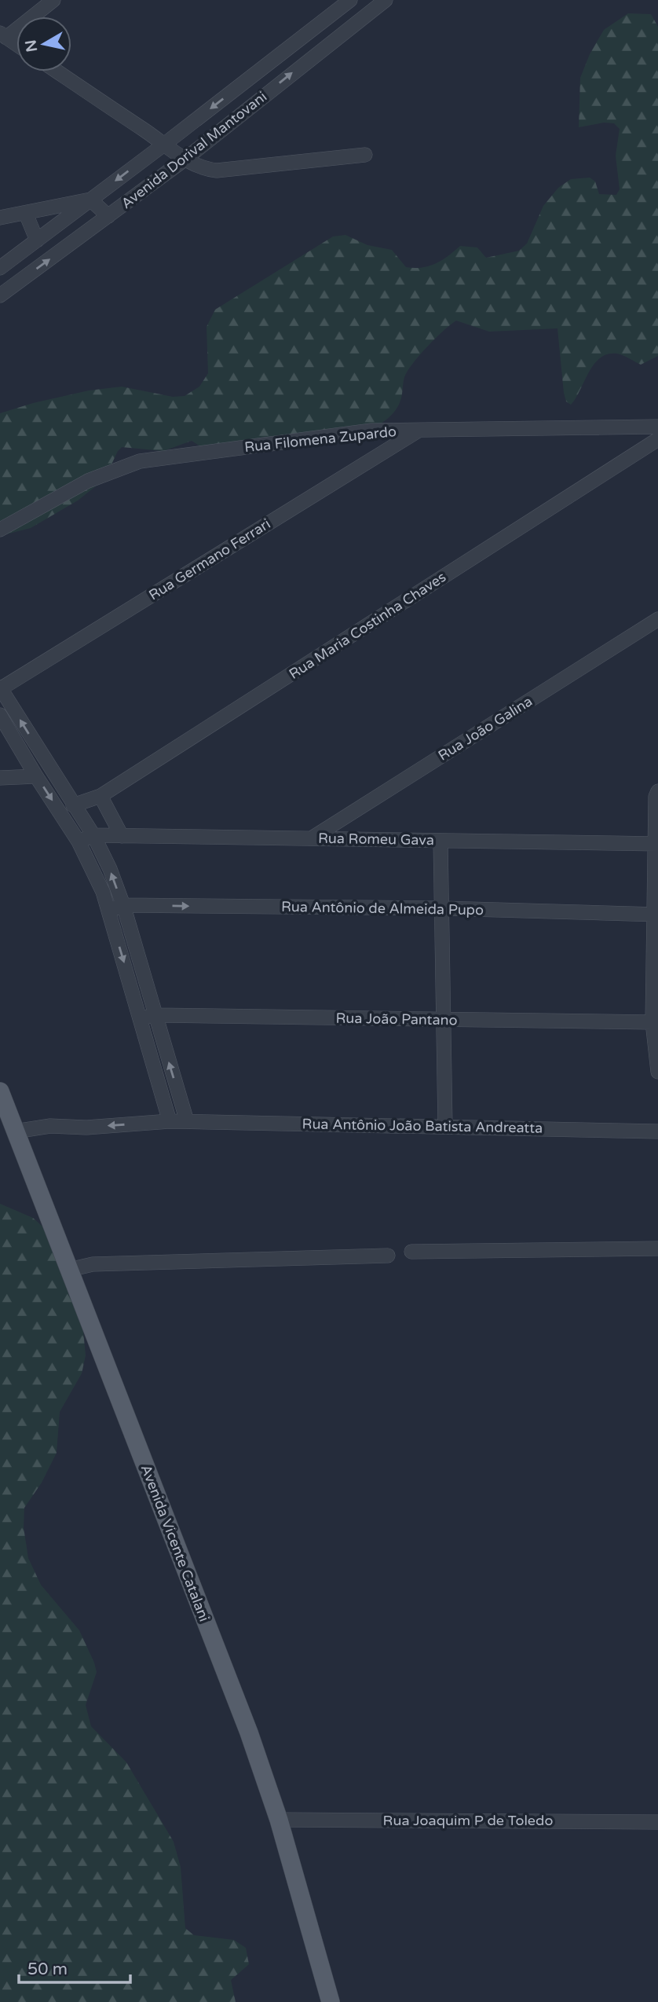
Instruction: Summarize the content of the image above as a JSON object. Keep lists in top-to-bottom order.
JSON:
{
  "streets": {
    "main road": ["Avenida Vicente Catalani"],
    "street": [
      "Avenida Dorival Mantovani",
      "Rua Filomena Zupardo",
      "Rua Germano Ferrari",
      "Rua Maria Costinha Chaves",
      "Rua João Galina",
      "Rua Romeu Gava",
      "Rua Antônio de Almeida Pupo",
      "Rua João Pantano",
      "Rua Antônio João Batista Andreatta",
      "Rua Joaquim P de Toledo"
    ]
  },
  "crossings": [
    ["Rua Filomena Zupardo", "Rua Germano Ferrari"],
    ["Rua João Galina", "Rua Romeu Gava"],
    ["Avenida Vicente Catalani", "Rua Joaquim P de Toledo"]
  ],
  "one_way": ["Rua Antônio de Almeida Pupo"],
  "scale_bar": "50 m",
  "north": "left"
}
